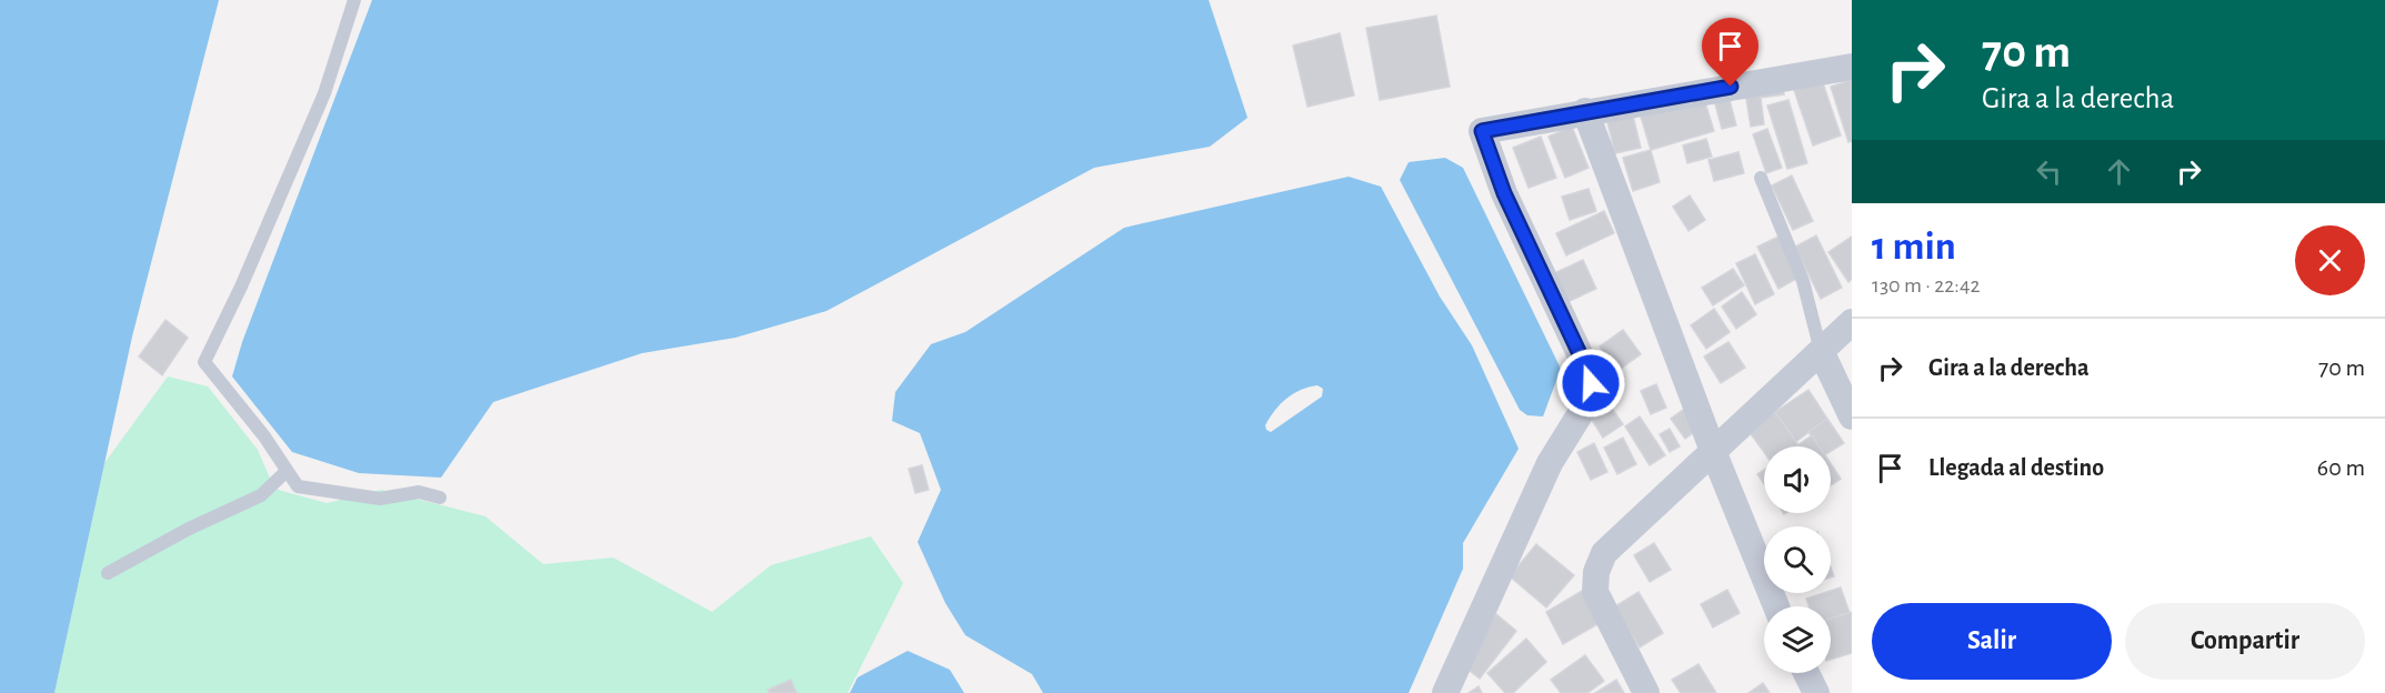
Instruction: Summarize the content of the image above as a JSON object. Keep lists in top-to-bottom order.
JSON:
{
  "page": {
    "turn": ["70 m", "Gira a la derecha"],
    "heading": ["1 min", "130 m · 22:42"],
    "list": [
      {
        "name": "Gira a la derecha",
        "value": "70 m"
      },
      {
        "name": "Llegada al destino",
        "value": "60 m"
      }
    ],
    "buttons": ["Salir", "Compartir"]
  }
}
